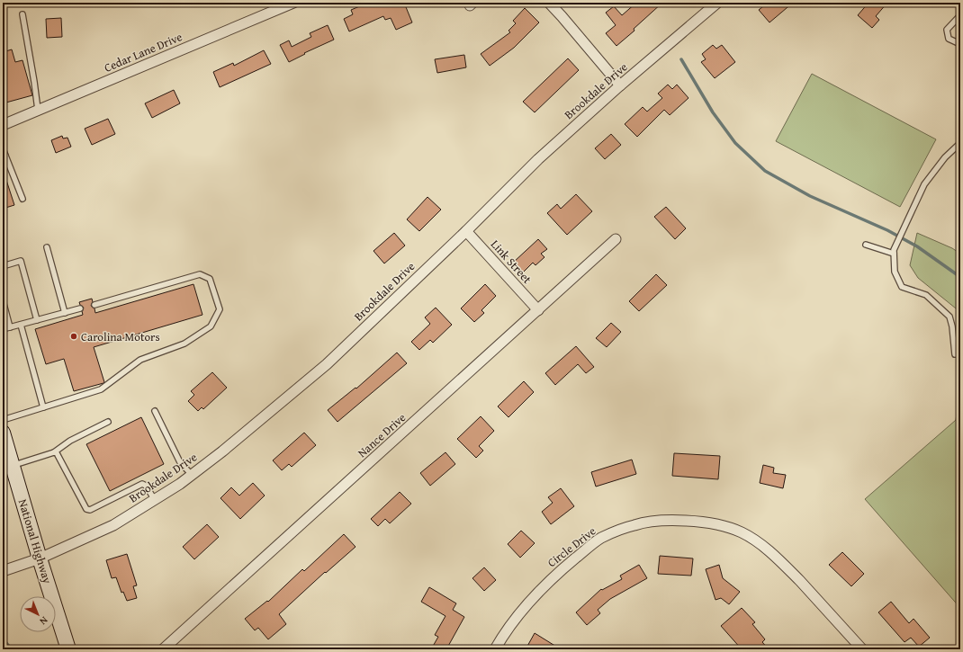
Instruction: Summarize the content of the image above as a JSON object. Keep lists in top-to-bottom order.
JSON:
{
  "streets": {
    "main road": ["National Highway"],
    "street": [
      "Cedar Lane Drive",
      "Brookdale Drive",
      "Link Street",
      "Nance Drive",
      "Circle Drive"
    ]
  },
  "crossings": [
    ["Brookdale Drive", "Link Street"],
    ["Brookdale Drive", "National Highway"],
    ["Link Street", "Nance Drive"]
  ],
  "places": ["Carolina Motors"],
  "north": "bottom right"
}
